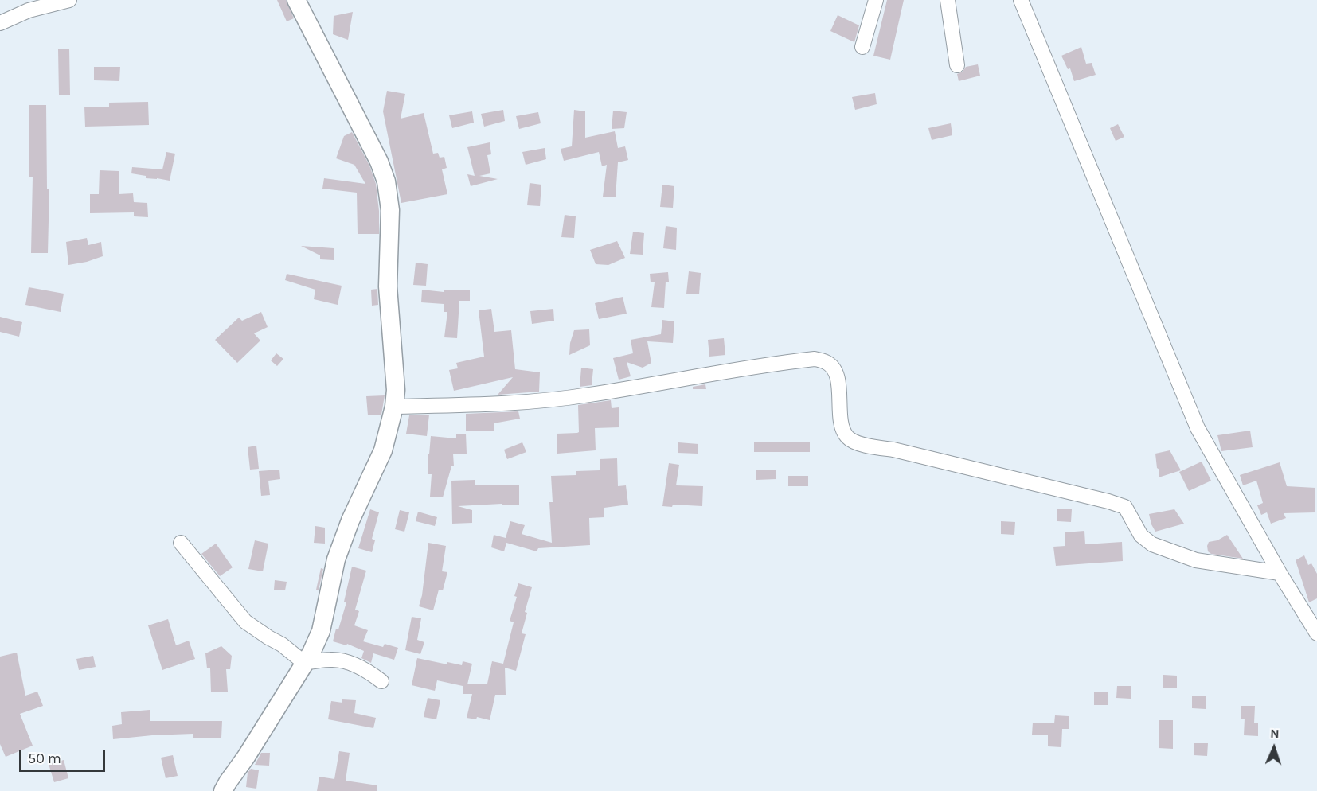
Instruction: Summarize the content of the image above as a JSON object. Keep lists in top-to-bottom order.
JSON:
{
  "scale_bar": "50 m",
  "north": "top"
}
